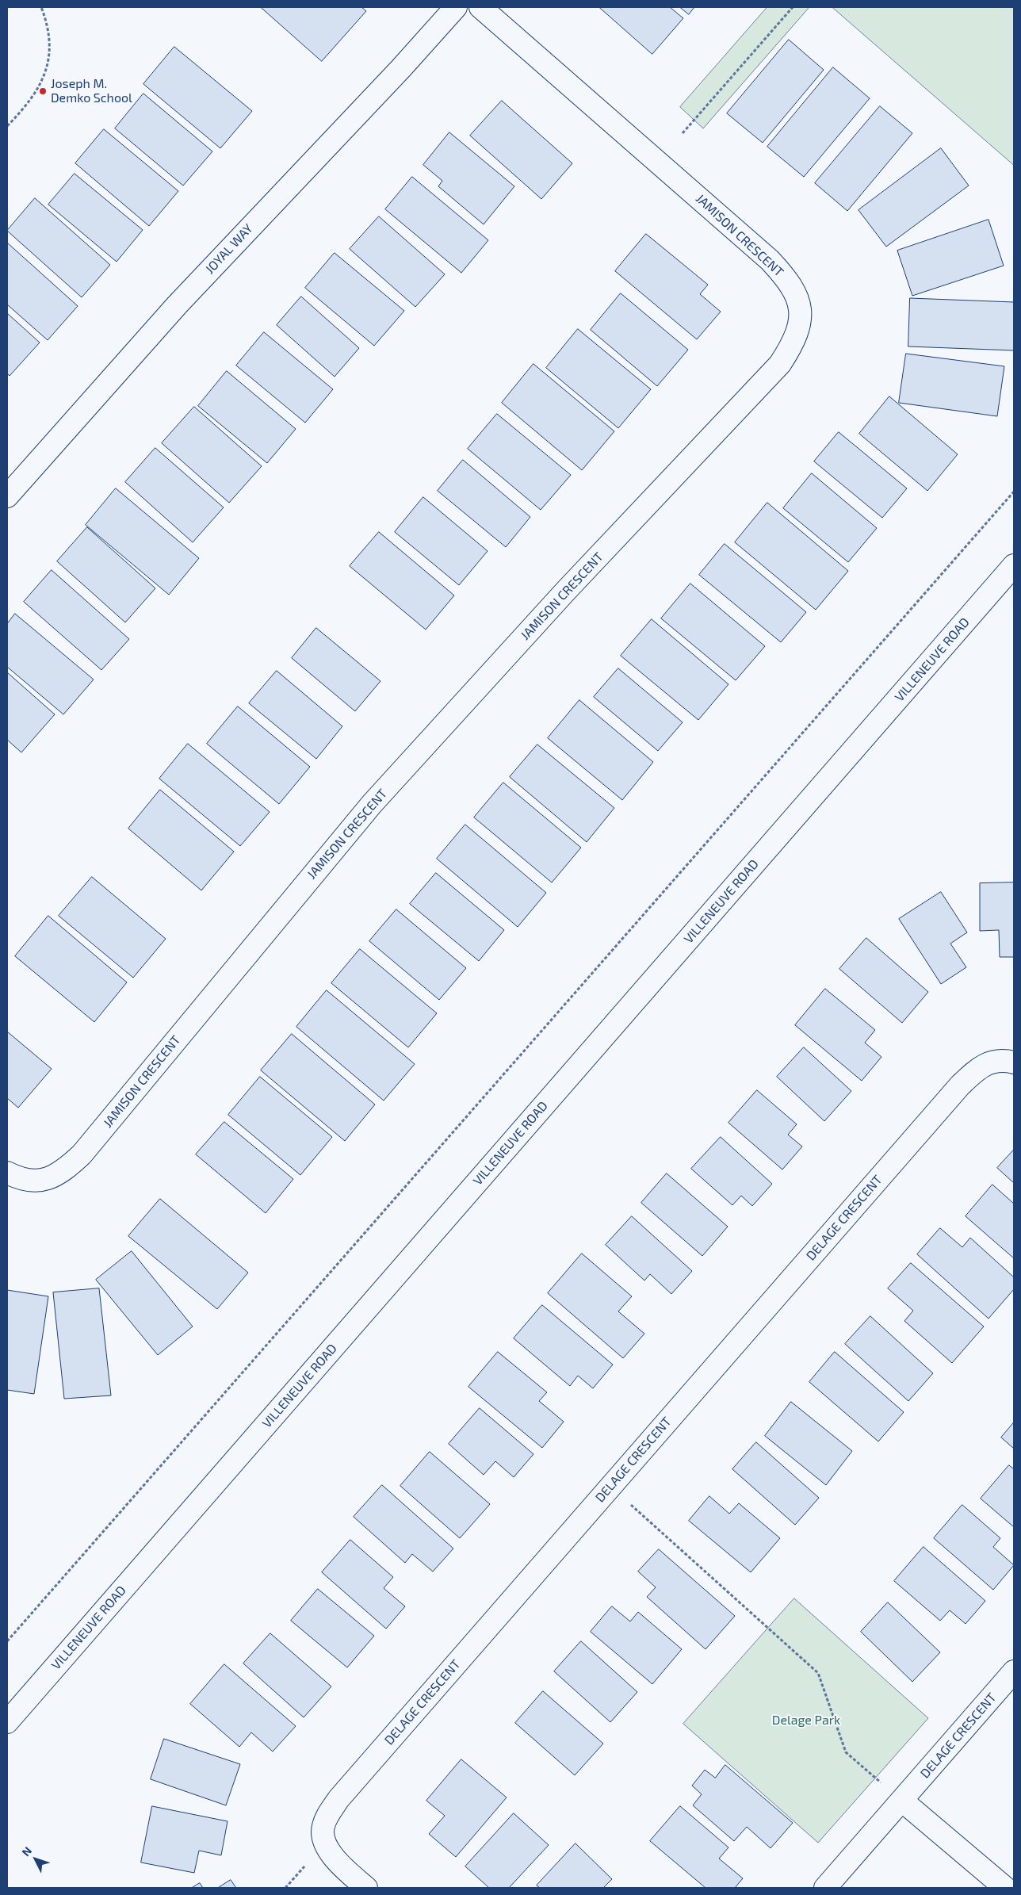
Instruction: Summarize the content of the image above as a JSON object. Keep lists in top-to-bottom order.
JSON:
{
  "streets": {
    "street": [
      "JAMISON CRESCENT",
      "JOYAL WAY",
      "VILLENEUVE ROAD",
      "DELAGE CRESCENT"
    ]
  },
  "parks": ["Delage Park"],
  "places": ["Joseph M. Demko School"],
  "north": "top left"
}
